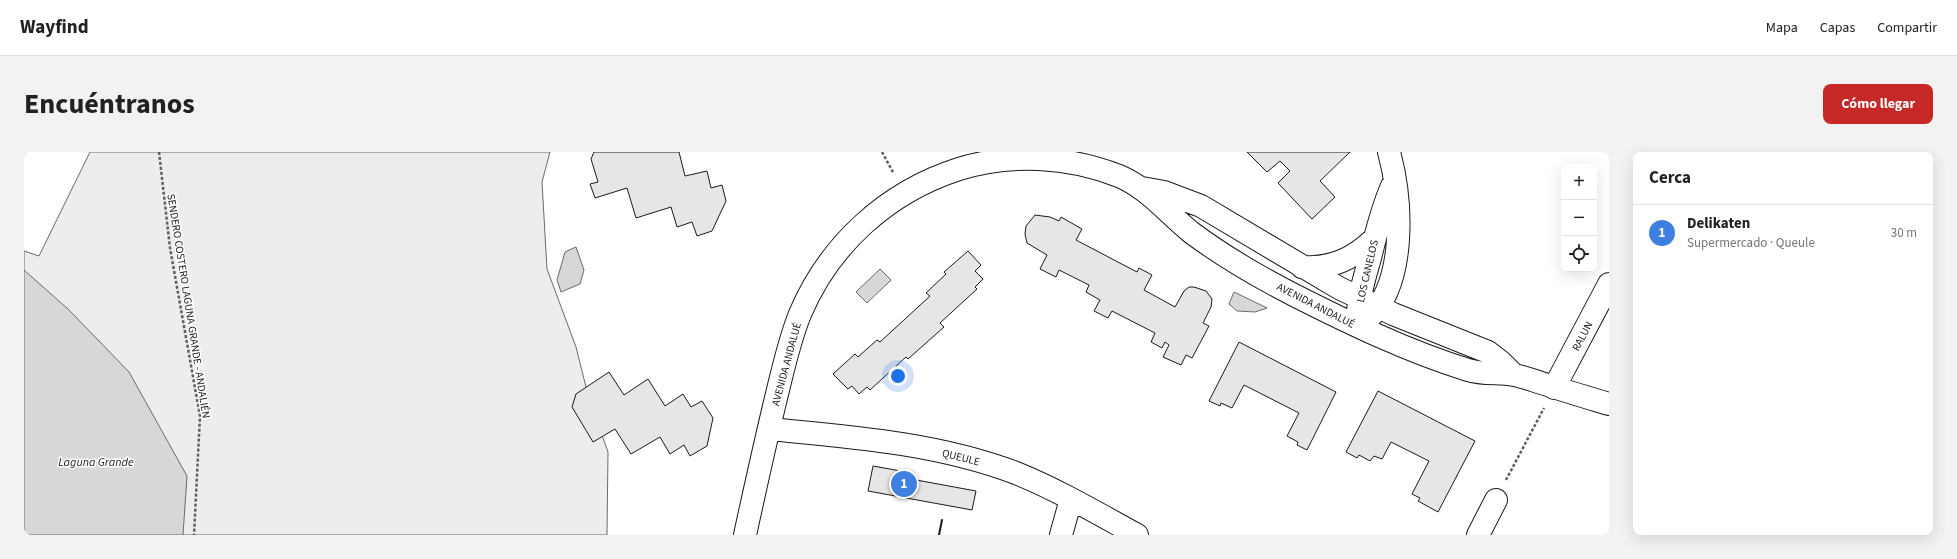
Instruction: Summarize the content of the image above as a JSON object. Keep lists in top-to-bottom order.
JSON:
{
  "streets": {
    "street": [
      "LOS CANELOS",
      "AVENIDA ANDALUÉ",
      "RALUN",
      "QUEULE"
    ],
    "path": ["SENDERO COSTERO LAGUNA GRANDE - ANDALIÉN"]
  },
  "crossings": [
    ["LOS CANELOS", "AVENIDA ANDALUÉ"],
    ["AVENIDA ANDALUÉ", "RALUN"],
    ["AVENIDA ANDALUÉ", "QUEULE"]
  ],
  "water": ["Laguna Grande"],
  "page": {
    "header": "Wayfind",
    "nav": ["Mapa", "Capas", "Compartir"],
    "title": "Encuéntranos",
    "buttons": "Cómo llegar",
    "heading": "Cerca",
    "map_buttons": ["+", "−"],
    "list": [
      {
        "mark": "1",
        "name": "Delikaten",
        "note": "Supermercado · Queule",
        "value": "30 m"
      }
    ],
    "pins": "1"
  }
}
